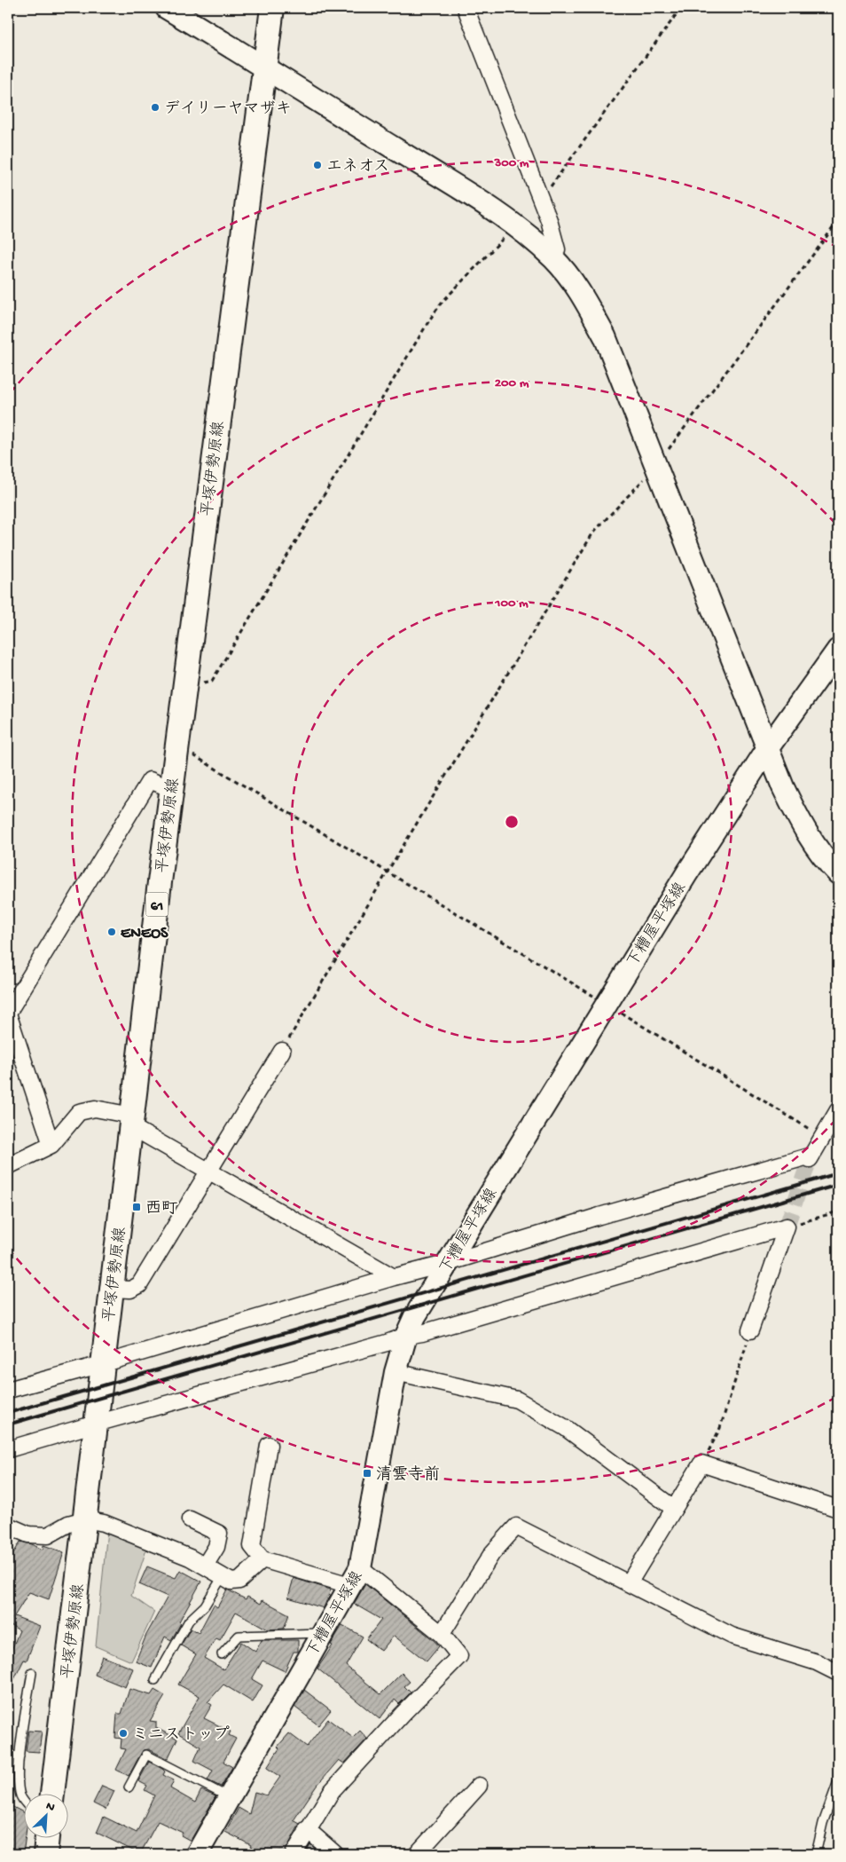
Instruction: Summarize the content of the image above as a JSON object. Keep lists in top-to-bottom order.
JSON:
{
  "streets": {
    "main road": ["平塚伊勢原線", "61", "下糟屋平塚線"]
  },
  "places": {
    "other": [
      "デイリーヤマザキ",
      "エネオス",
      "ENEOS",
      "ミニストップ"
    ],
    "transit": ["西町", "清雲寺前"]
  },
  "north": "top right",
  "rings": ["300 m", "200 m", "100 m"]
}
